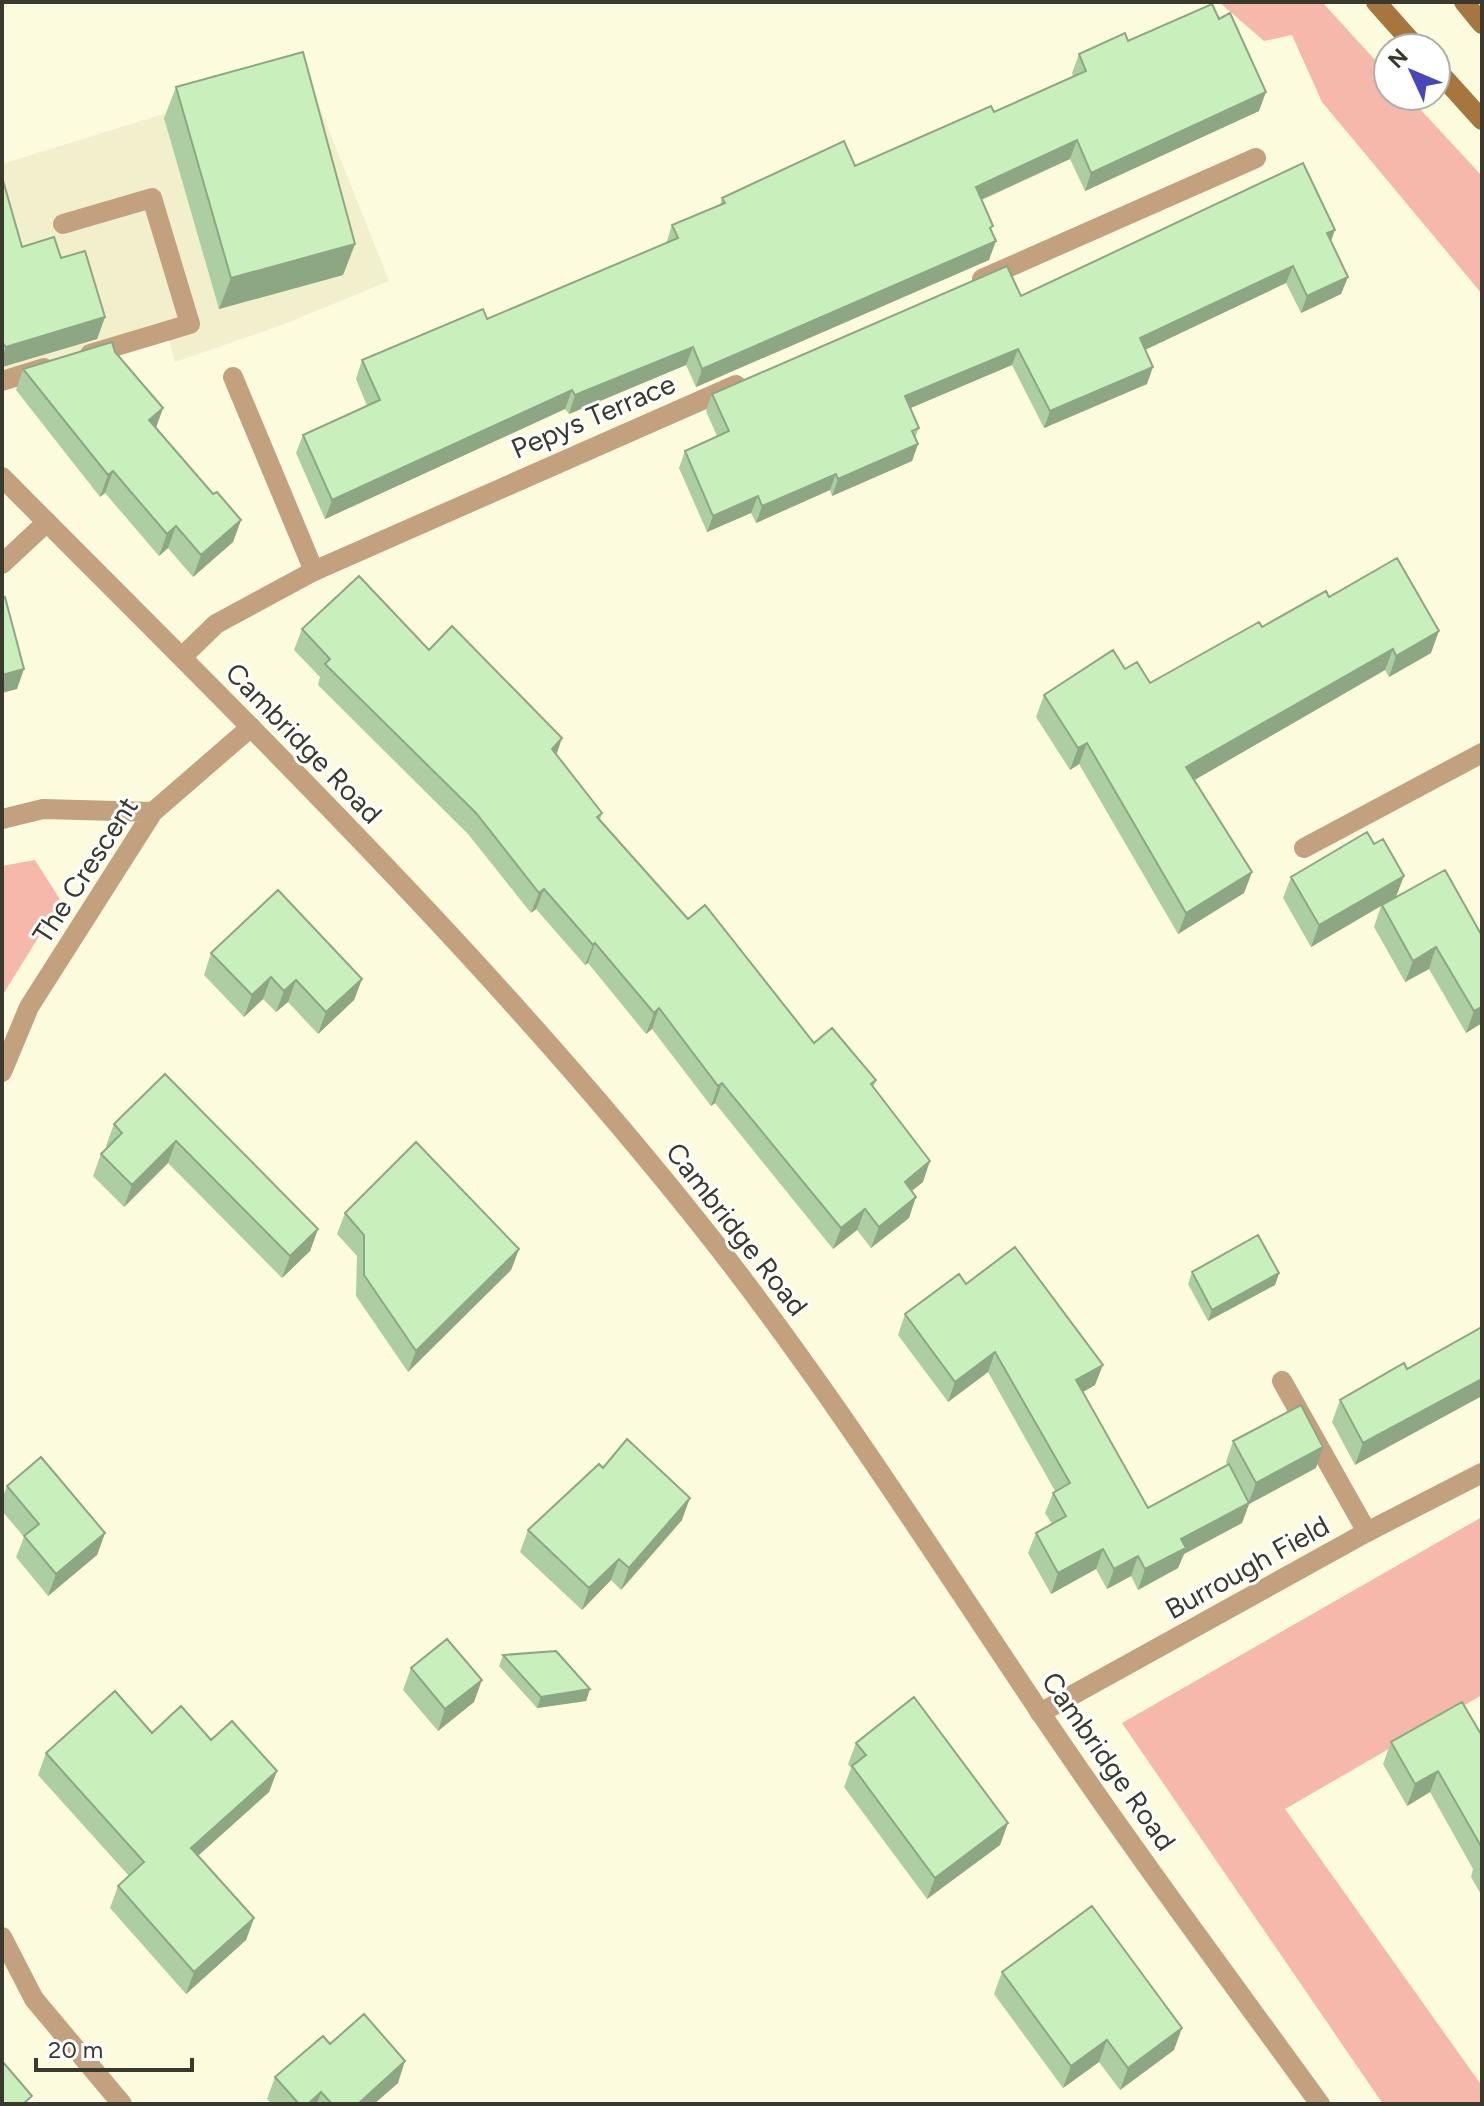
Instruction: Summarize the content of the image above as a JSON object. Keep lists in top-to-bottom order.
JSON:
{
  "streets": {
    "street": [
      "Pepys Terrace",
      "Cambridge Road",
      "The Crescent",
      "Burrough Field"
    ]
  },
  "crossings": [
    ["Pepys Terrace", "Cambridge Road"],
    ["Cambridge Road", "The Crescent"],
    ["Cambridge Road", "Burrough Field"]
  ],
  "scale_bar": "20 m",
  "north": "top left"
}
